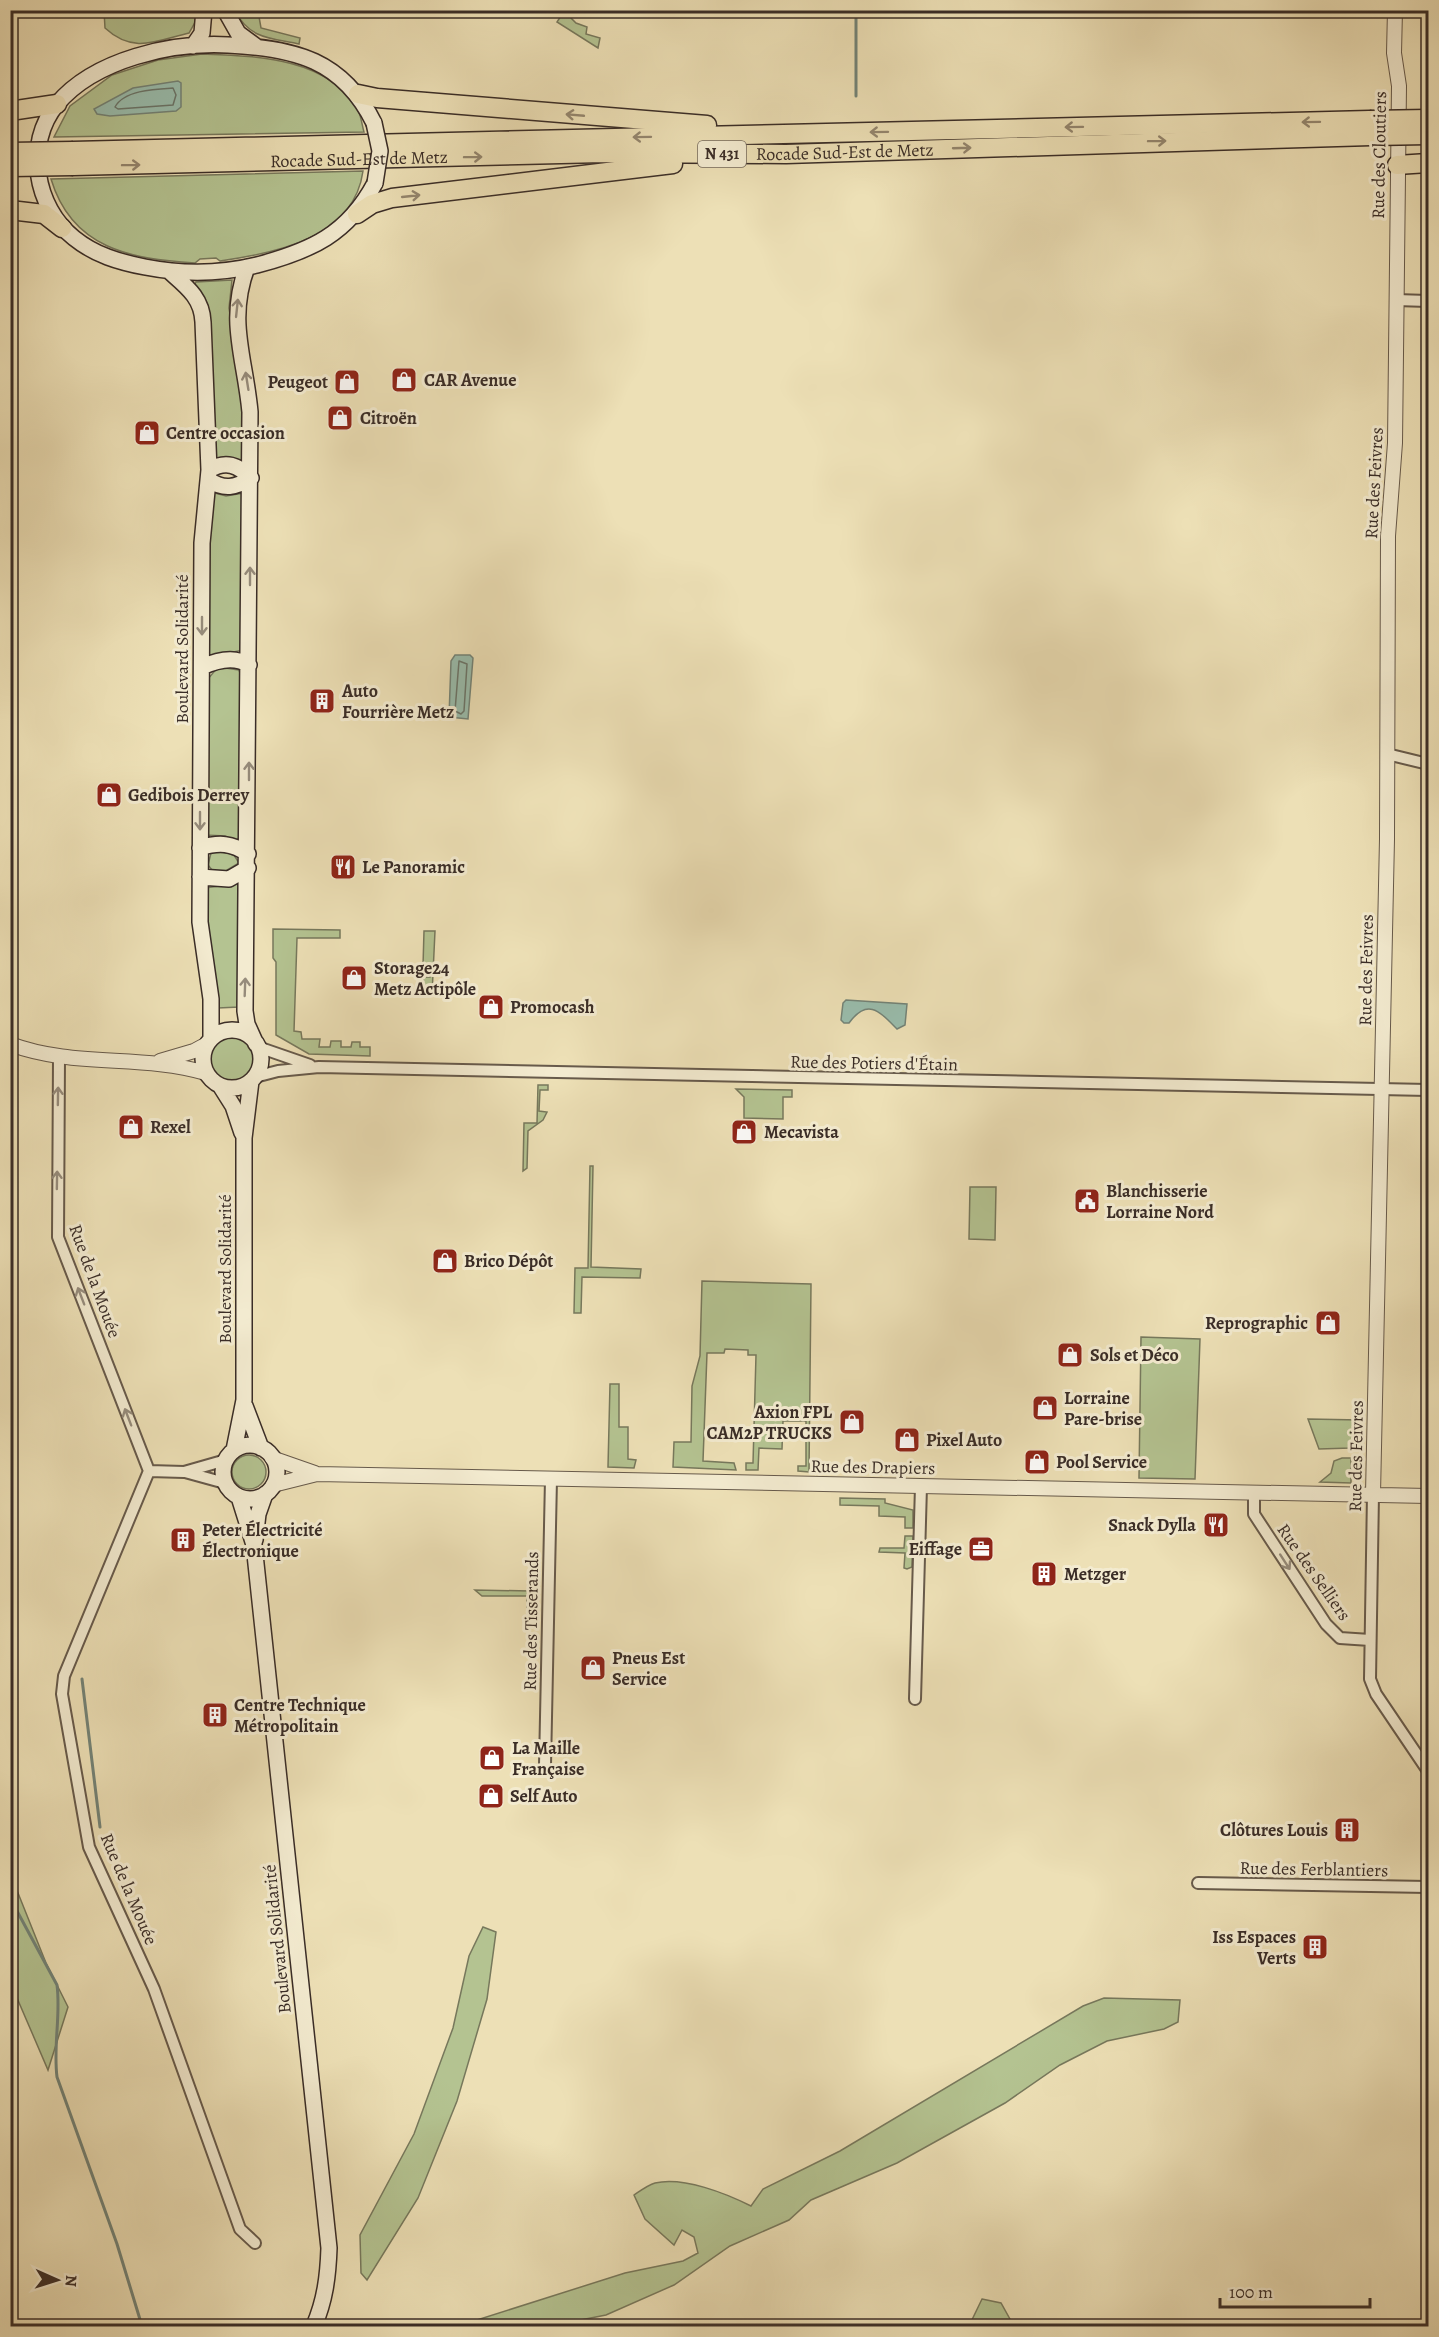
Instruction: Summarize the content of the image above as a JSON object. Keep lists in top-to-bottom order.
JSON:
{
  "streets": {
    "highway": ["Rocade Sud-Est de Metz", "N 431"],
    "main road": ["Boulevard Solidarité"],
    "street": [
      "Rue des Cloutiers",
      "Rue des Feivres",
      "Rue des Potiers d'Étain",
      "Rue de la Mouée",
      "Rue des Drapiers",
      "Rue des Selliers",
      "Rue des Tisserands",
      "Rue des Ferblantiers"
    ]
  },
  "crossings": [
    ["Rue des Cloutiers", "Rue des Feivres"],
    ["Rue des Feivres", "Rue des Potiers d'Étain"],
    ["Rue des Feivres", "Rue des Drapiers"],
    ["Rue des Feivres", "Rue des Selliers"],
    ["Boulevard Solidarité", "Rue des Potiers d'Étain"],
    ["Boulevard Solidarité", "Rue des Drapiers"],
    ["Rue des Drapiers", "Rue des Selliers"],
    ["Rue des Drapiers", "Rue des Tisserands"]
  ],
  "one_way": ["Rue des Selliers"],
  "places": {
    "shop": [
      "CAR Avenue",
      "Peugeot",
      "Citroën",
      "Centre occasion",
      "Gedibois Derrey",
      "Storage24 Metz Actipôle",
      "Promocash",
      "Rexel",
      "Mecavista",
      "Brico Dépôt",
      "Reprographic",
      "Sols et Déco",
      "Lorraine Pare-brise",
      "Axion FPL CAM2P TRUCKS",
      "Pixel Auto",
      "Pool Service",
      "Pneus Est Service",
      "La Maille Française",
      "Self Auto"
    ],
    "building": [
      "Auto Fourrière Metz",
      "Peter Électricité Électronique",
      "Metzger",
      "Centre Technique Métropolitain",
      "Clôtures Louis",
      "Iss Espaces Verts"
    ],
    "restaurant": ["Le Panoramic", "Snack Dylla"],
    "public building": ["Blanchisserie Lorraine Nord"],
    "office": ["Eiffage"]
  },
  "scale_bar": "100 m",
  "north": "right"
}
